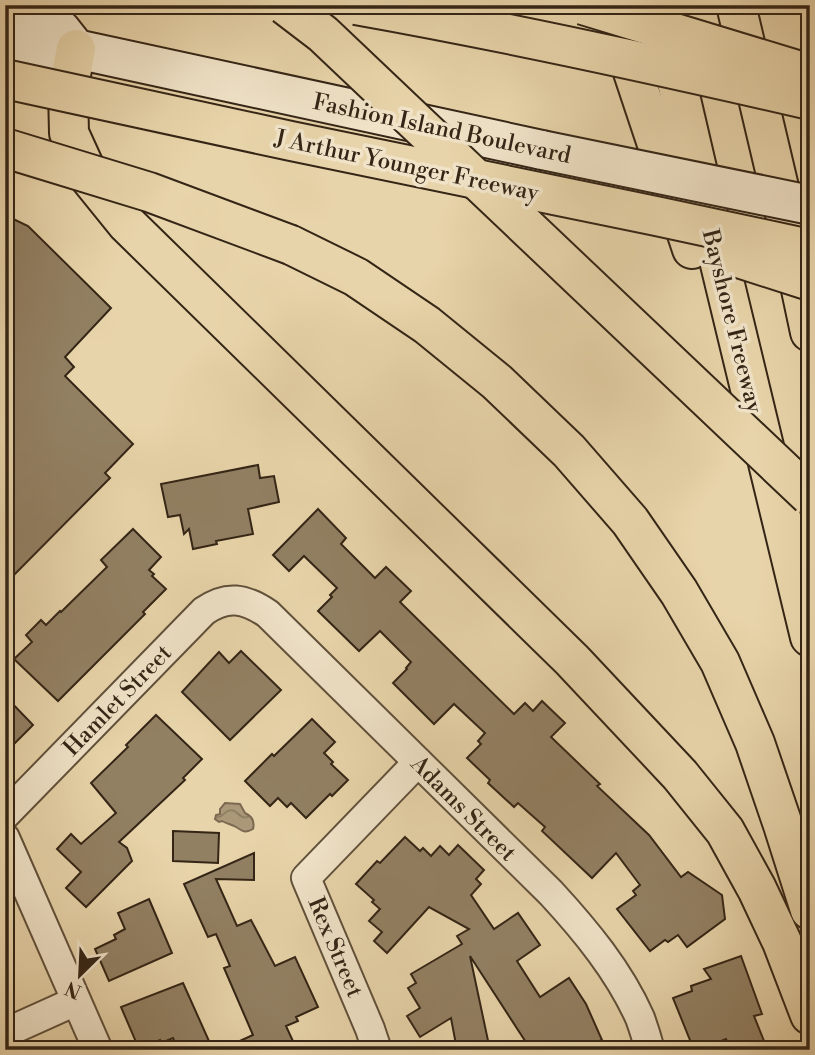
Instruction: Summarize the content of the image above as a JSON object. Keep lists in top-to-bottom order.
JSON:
{
  "streets": {
    "highway": ["J Arthur Younger Freeway", "Bayshore Freeway"],
    "main road": ["Fashion Island Boulevard"],
    "street": ["Hamlet Street", "Adams Street", "Rex Street"]
  },
  "crossings": [
    ["Hamlet Street", "Adams Street"],
    ["Adams Street", "Rex Street"]
  ],
  "north": "bottom left"
}
